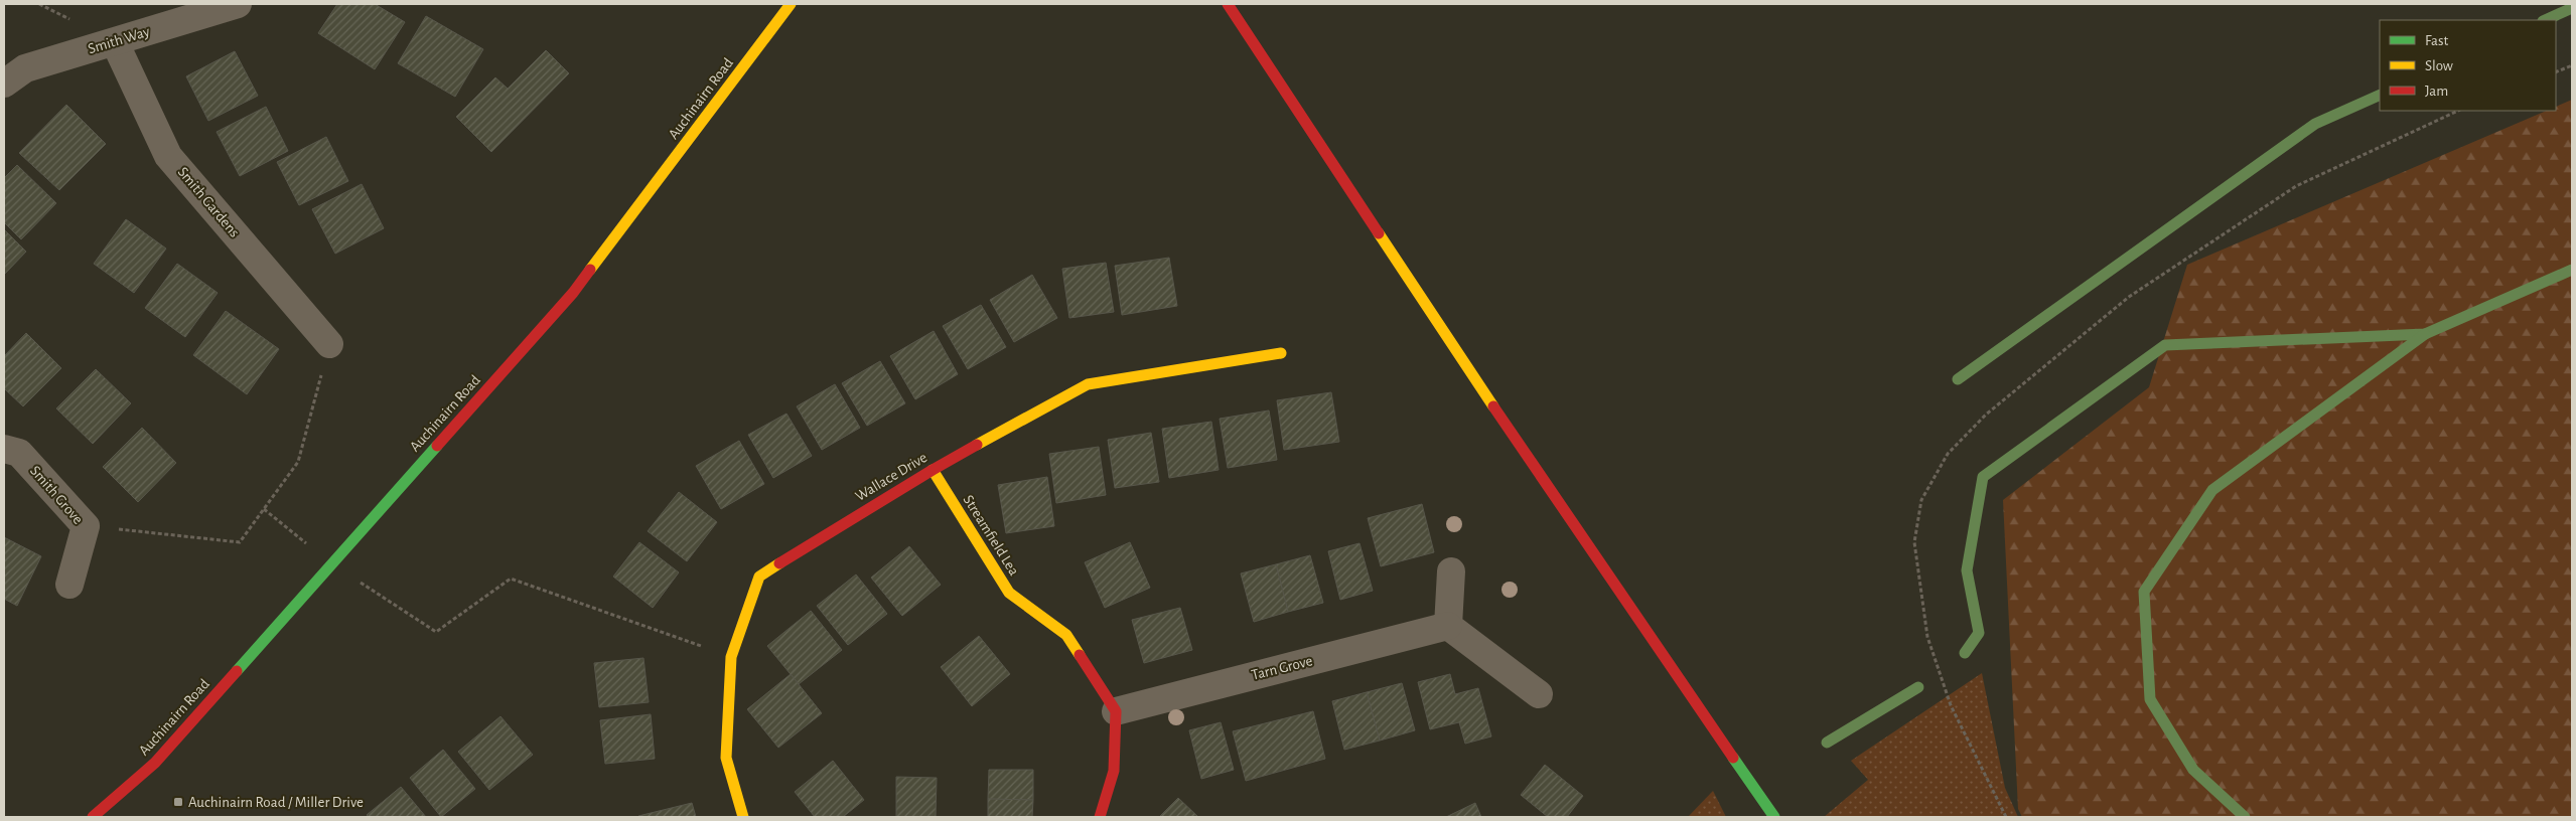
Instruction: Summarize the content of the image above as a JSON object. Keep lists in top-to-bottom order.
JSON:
{
  "streets": {
    "main road": ["Auchinairn Road", "Wallace Drive", "Streamfield Lea"],
    "street": [
      "Smith Way",
      "Smith Gardens",
      "Smith Grove",
      "Tarn Grove"
    ]
  },
  "crossings": [
    ["Smith Way", "Smith Gardens"],
    ["Wallace Drive", "Streamfield Lea"],
    ["Streamfield Lea", "Tarn Grove"]
  ],
  "places": {
    "transit": ["Auchinairn Road / Miller Drive"]
  },
  "legend": ["Fast", "Slow", "Jam"]
}
